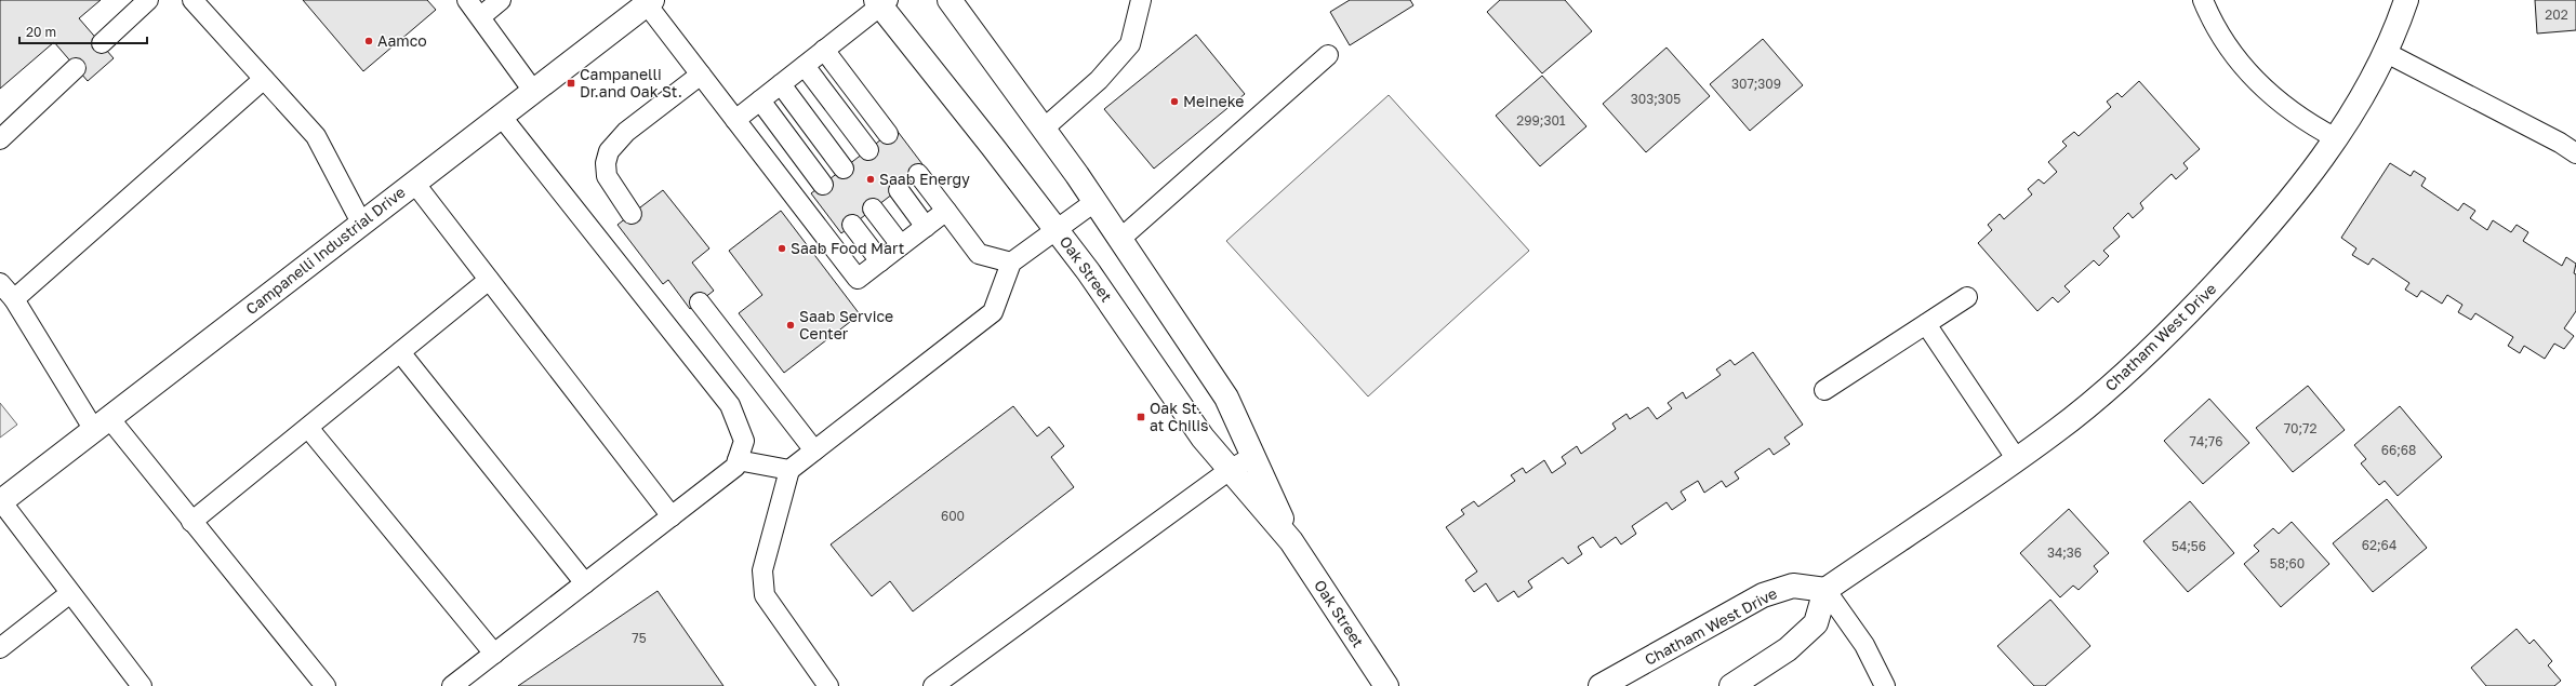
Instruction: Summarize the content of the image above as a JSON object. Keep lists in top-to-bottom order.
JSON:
{
  "streets": {
    "street": ["Campanelli Industrial Drive", "Oak Street", "Chatham West Drive"]
  },
  "places": {
    "other": [
      "Aamco",
      "Meineke",
      "Saab Energy",
      "Saab Food Mart",
      "Saab Service Center"
    ],
    "transit": ["Campanelli Dr.and Oak St.", "Oak St. at Chilis"]
  },
  "house_numbers": [
    "202",
    "307;309",
    "303;305",
    "299;301",
    "70;72",
    "74;76",
    "66;68",
    "600",
    "62;64",
    "54;56",
    "34;36",
    "58;60",
    "75"
  ],
  "scale_bar": "20 m"
}
